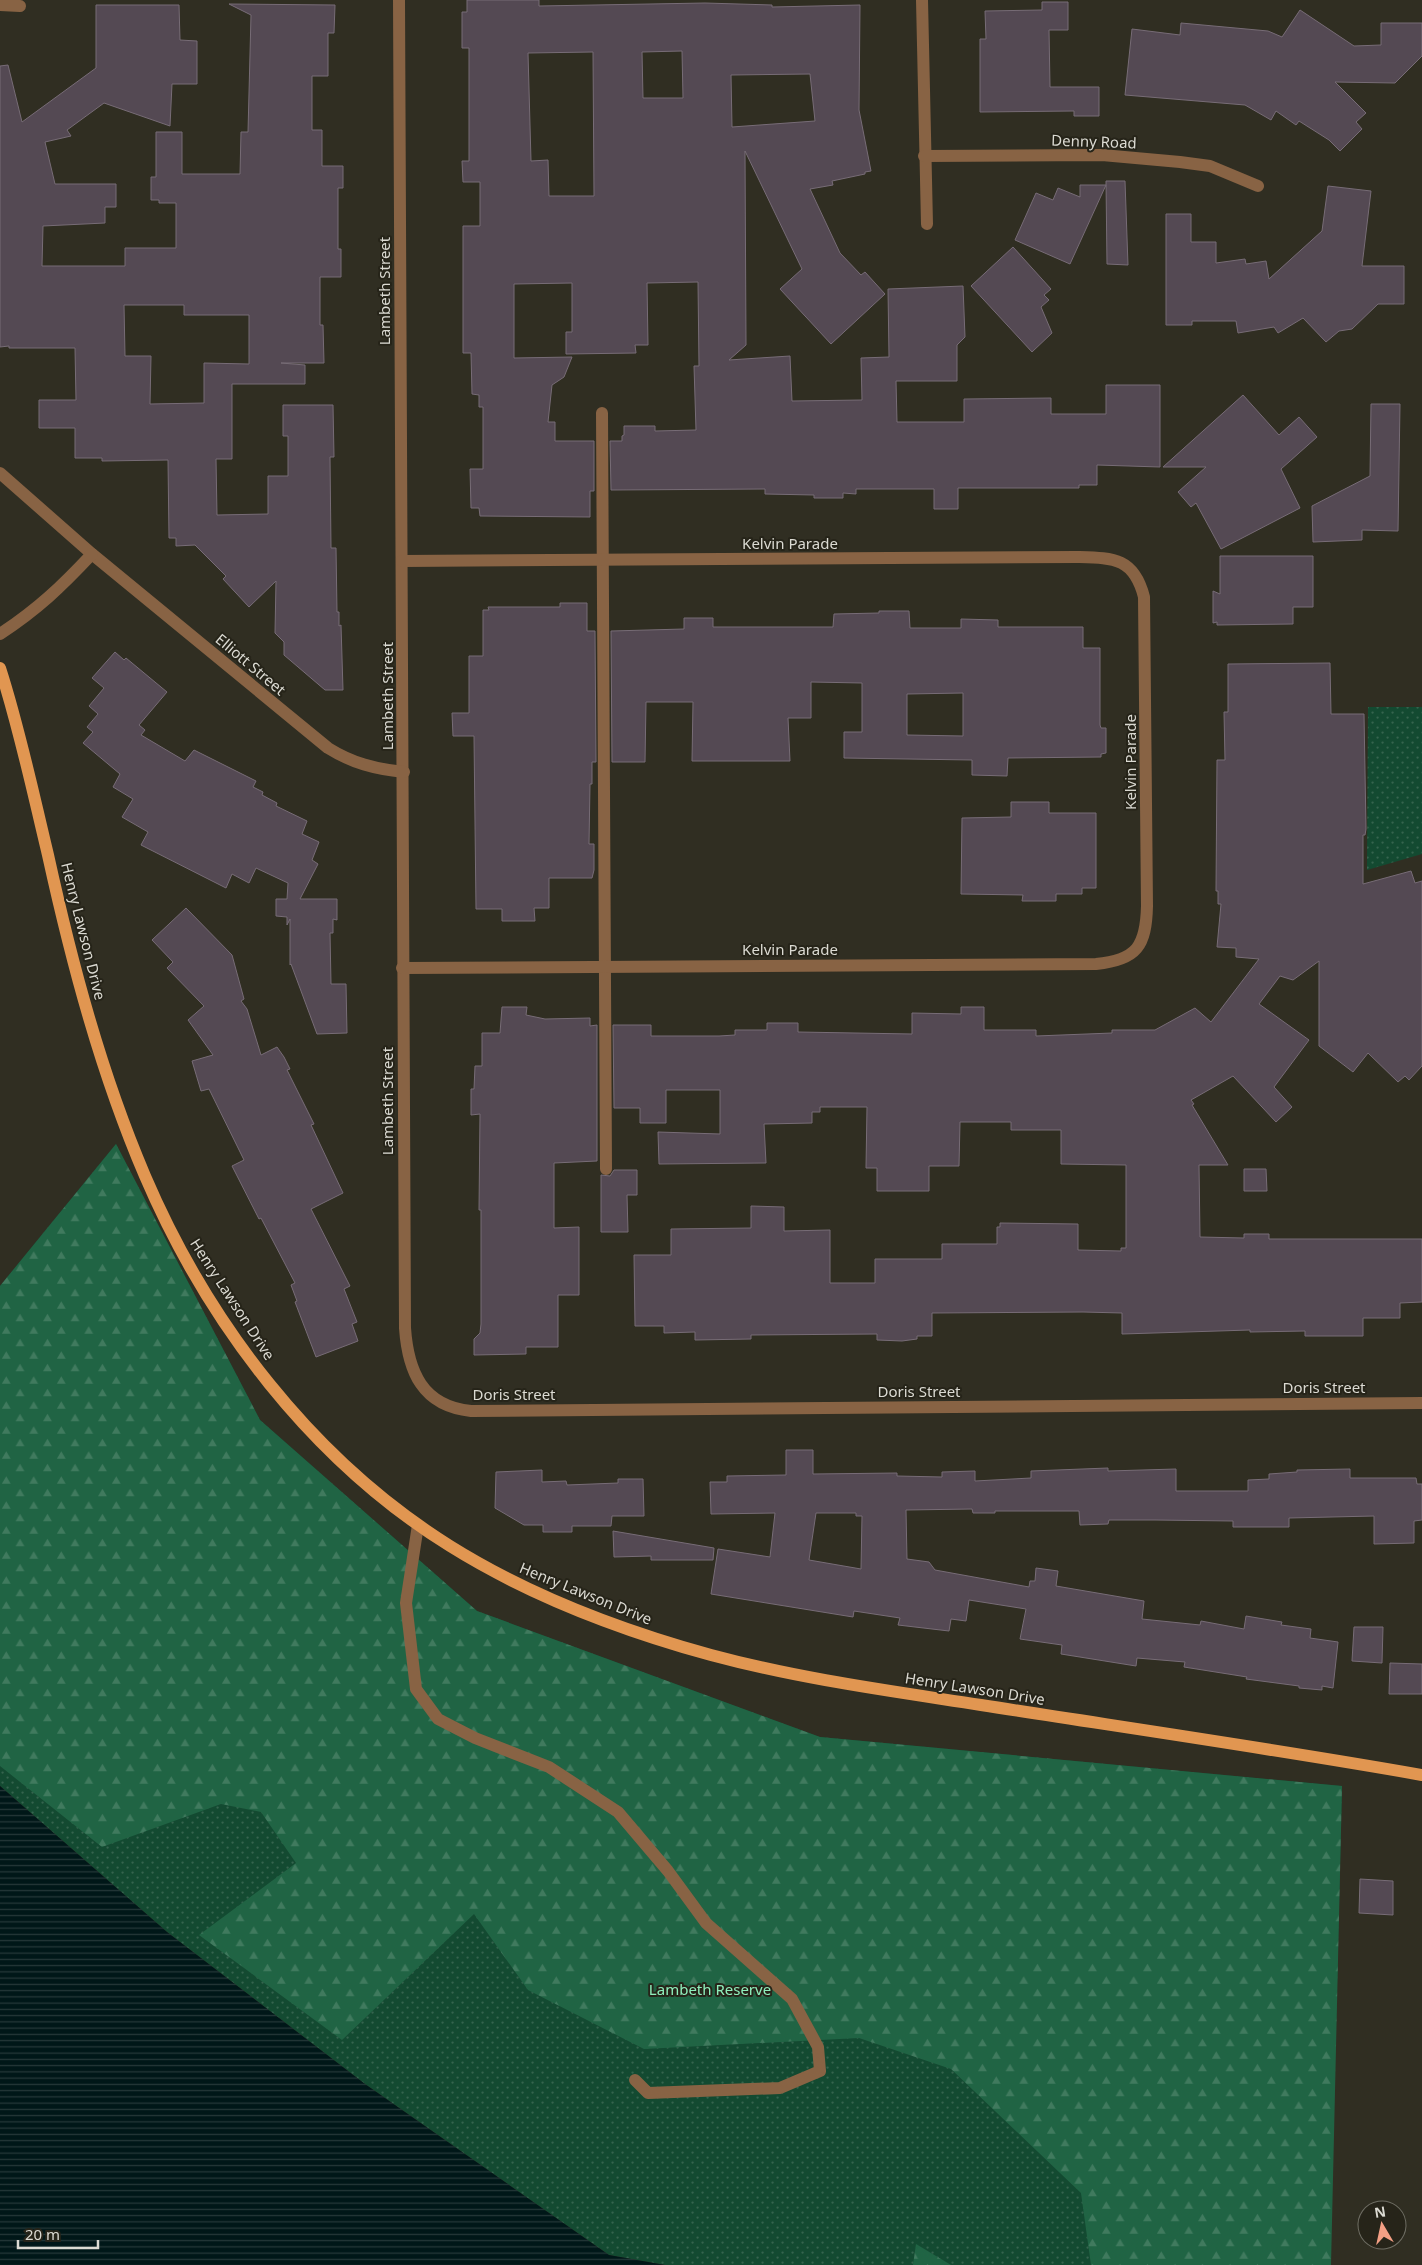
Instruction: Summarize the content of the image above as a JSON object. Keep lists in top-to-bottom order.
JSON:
{
  "streets": {
    "main road": ["Henry Lawson Drive"],
    "street": [
      "Denny Road",
      "Lambeth Street",
      "Kelvin Parade",
      "Elliott Street",
      "Doris Street"
    ]
  },
  "crossings": [
    ["Lambeth Street", "Kelvin Parade"],
    ["Lambeth Street", "Elliott Street"],
    ["Lambeth Street", "Doris Street"]
  ],
  "parks": ["Lambeth Reserve"],
  "scale_bar": "20 m",
  "north": "top"
}
